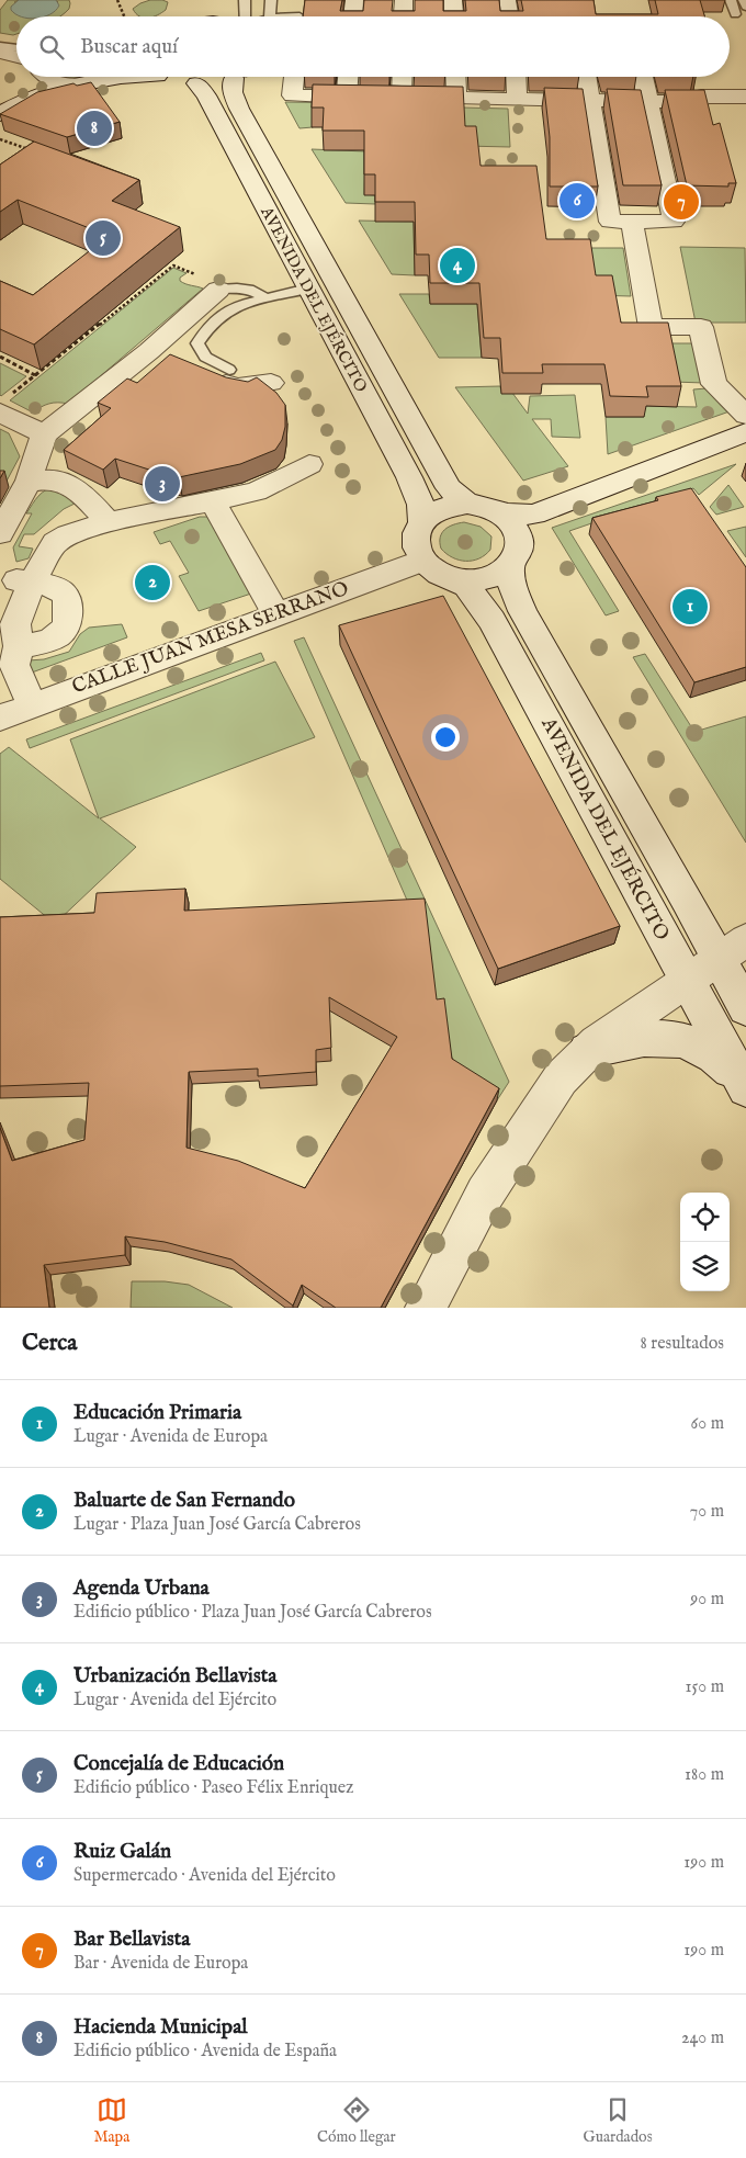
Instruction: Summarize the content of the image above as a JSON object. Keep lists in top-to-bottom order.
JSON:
{
  "streets": {
    "street": ["AVENIDA DEL EJÉRCITO", "CALLE JUAN MESA SERRANO"]
  },
  "crossings": [
    ["AVENIDA DEL EJÉRCITO", "CALLE JUAN MESA SERRANO"]
  ],
  "page": {
    "search": "Buscar aquí",
    "pins": [
      "8",
      "6",
      "7",
      "5",
      "4",
      "3",
      "2",
      "1"
    ],
    "heading": ["Cerca", "8 resultados"],
    "list": [
      {
        "mark": "1",
        "name": "Educación Primaria",
        "note": "Lugar · Avenida de Europa",
        "value": "60 m"
      },
      {
        "mark": "2",
        "name": "Baluarte de San Fernando",
        "note": "Lugar · Plaza Juan José García Cabreros",
        "value": "70 m"
      },
      {
        "mark": "3",
        "name": "Agenda Urbana",
        "note": "Edificio público · Plaza Juan José García Cabreros",
        "value": "90 m"
      },
      {
        "mark": "4",
        "name": "Urbanización Bellavista",
        "note": "Lugar · Avenida del Ejército",
        "value": "150 m"
      },
      {
        "mark": "5",
        "name": "Concejalía de Educación",
        "note": "Edificio público · Paseo Félix Enriquez",
        "value": "180 m"
      },
      {
        "mark": "6",
        "name": "Ruiz Galán",
        "note": "Supermercado · Avenida del Ejército",
        "value": "190 m"
      },
      {
        "mark": "7",
        "name": "Bar Bellavista",
        "note": "Bar · Avenida de Europa",
        "value": "190 m"
      },
      {
        "mark": "8",
        "name": "Hacienda Municipal",
        "note": "Edificio público · Avenida de España",
        "value": "240 m"
      }
    ],
    "nav": ["Mapa", "Cómo llegar", "Guardados"]
  }
}
